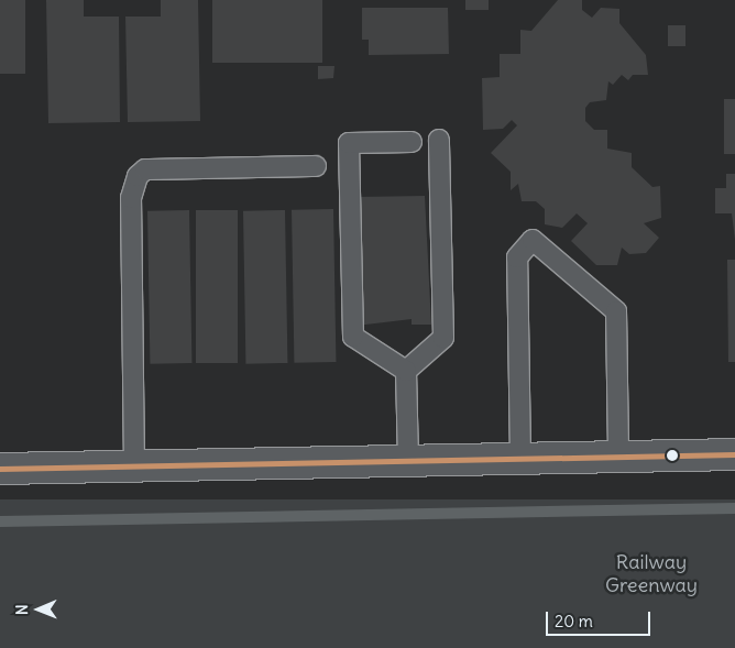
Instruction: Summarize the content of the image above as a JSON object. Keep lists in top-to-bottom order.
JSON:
{
  "parks": ["Railway Greenway"],
  "scale_bar": "20 m",
  "north": "left"
}
